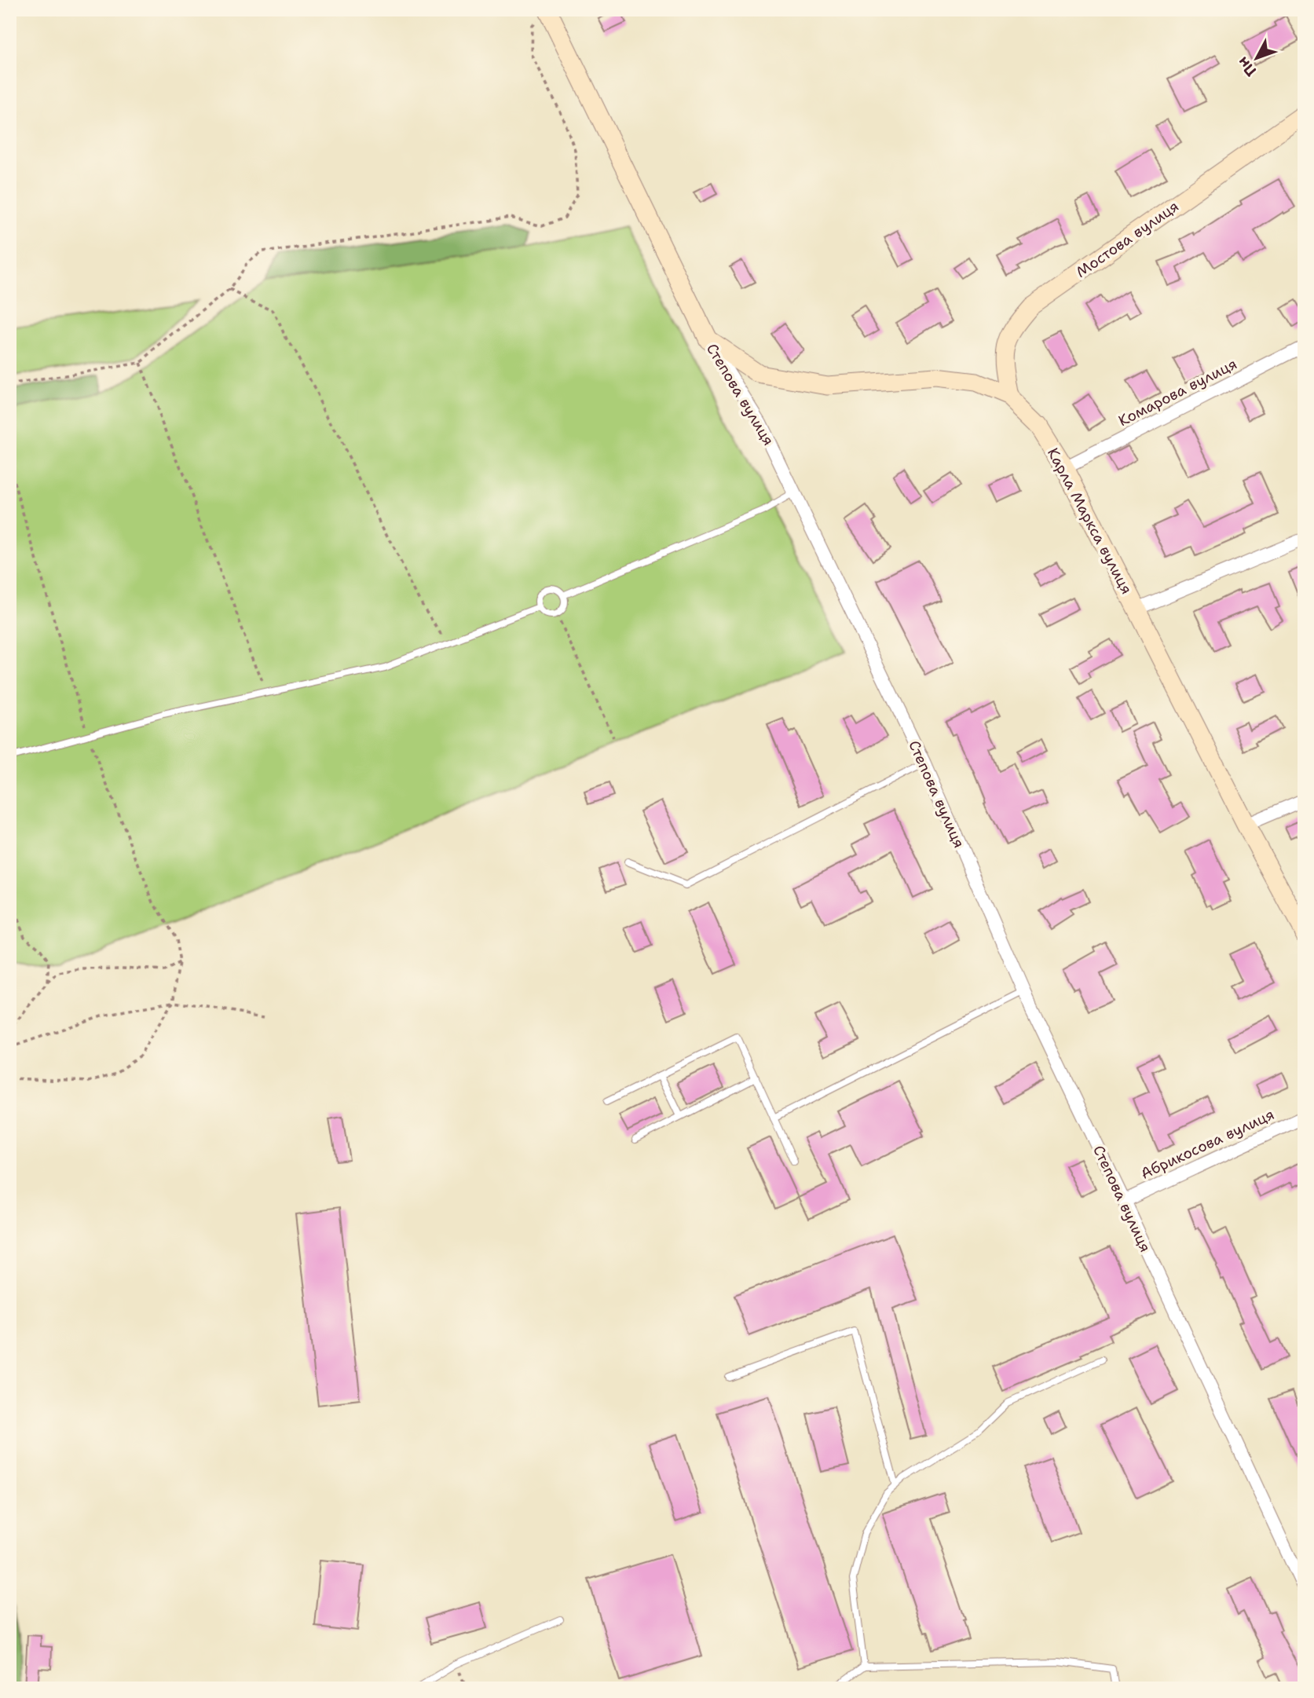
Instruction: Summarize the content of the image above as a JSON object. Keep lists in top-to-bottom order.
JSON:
{
  "streets": {
    "street": [
      "Мостова вулиця",
      "Комарова вулиця",
      "Степова вулиця",
      "Карла Маркса вулиця",
      "Абрикосова вулиця"
    ]
  },
  "crossings": [
    ["Мостова вулиця", "Карла Маркса вулиця"],
    ["Комарова вулиця", "Карла Маркса вулиця"],
    ["Степова вулиця", "Карла Маркса вулиця"],
    ["Степова вулиця", "Абрикосова вулиця"]
  ],
  "north": "bottom left"
}
